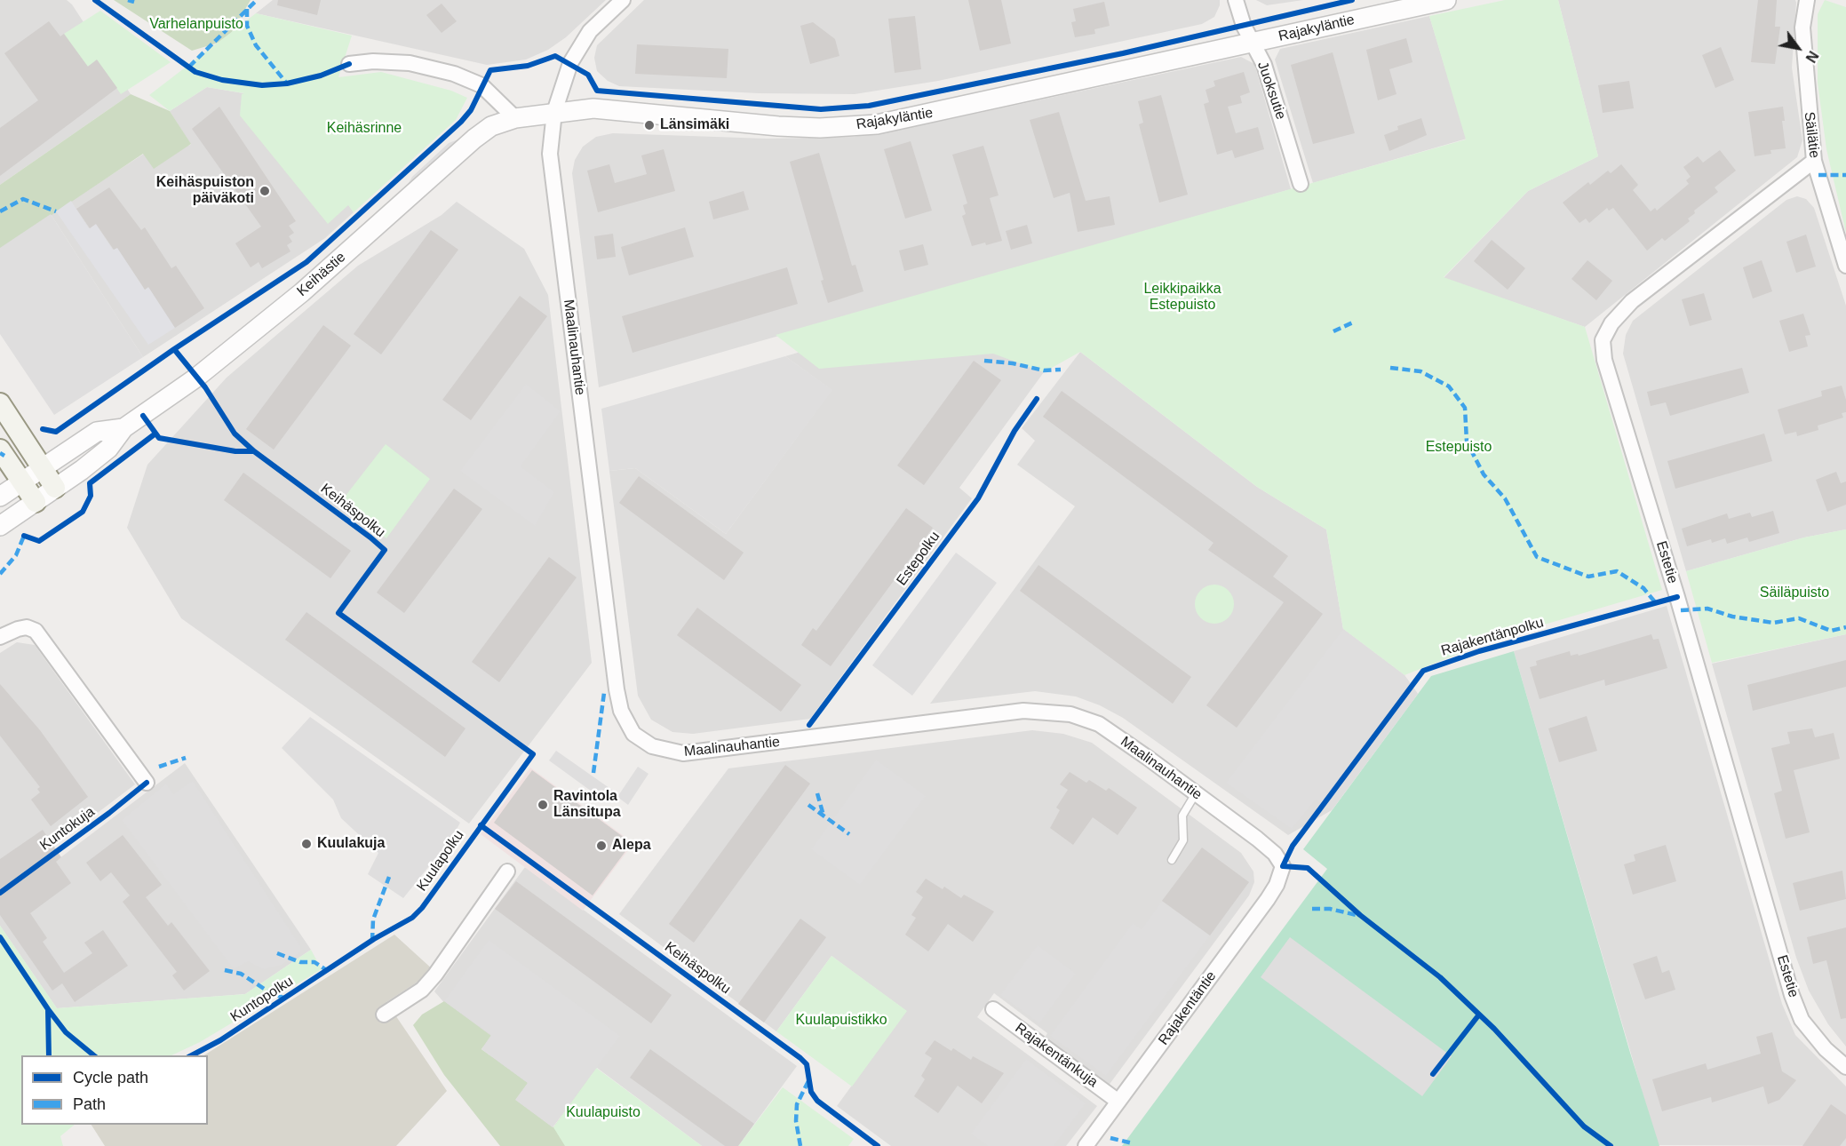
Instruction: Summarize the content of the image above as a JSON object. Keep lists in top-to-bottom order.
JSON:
{
  "streets": {
    "street": [
      "Rajakyläntie",
      "Juoksutie",
      "Säilätie",
      "Keihästie",
      "Maalinauhantie",
      "Estetie",
      "Rajakentäntie",
      "Rajakentänkuja"
    ],
    "cycle path": [
      "Keihäspolku",
      "Estepolku",
      "Rajakentänpolku",
      "Kuntokuja",
      "Kuulapolku"
    ]
  },
  "crossings": [
    ["Rajakyläntie", "Juoksutie"],
    ["Rajakyläntie", "Keihästie"],
    ["Rajakyläntie", "Maalinauhantie"],
    ["Säilätie", "Estetie"],
    ["Maalinauhantie", "Rajakentäntie"],
    ["Rajakentäntie", "Rajakentänkuja"]
  ],
  "parks": [
    "Varhelanpuisto",
    "Keihäsrinne",
    "Leikkipaikka Estepuisto",
    "Estepuisto",
    "Säiläpuisto",
    "Kuulapuistikko",
    "Kuulapuisto"
  ],
  "places": [
    "Länsimäki",
    "Keihäspuiston päiväkoti",
    "Ravintola Länsitupa",
    "Kuulakuja",
    "Alepa"
  ],
  "legend": ["Cycle path", "Path"],
  "north": "bottom right"
}
